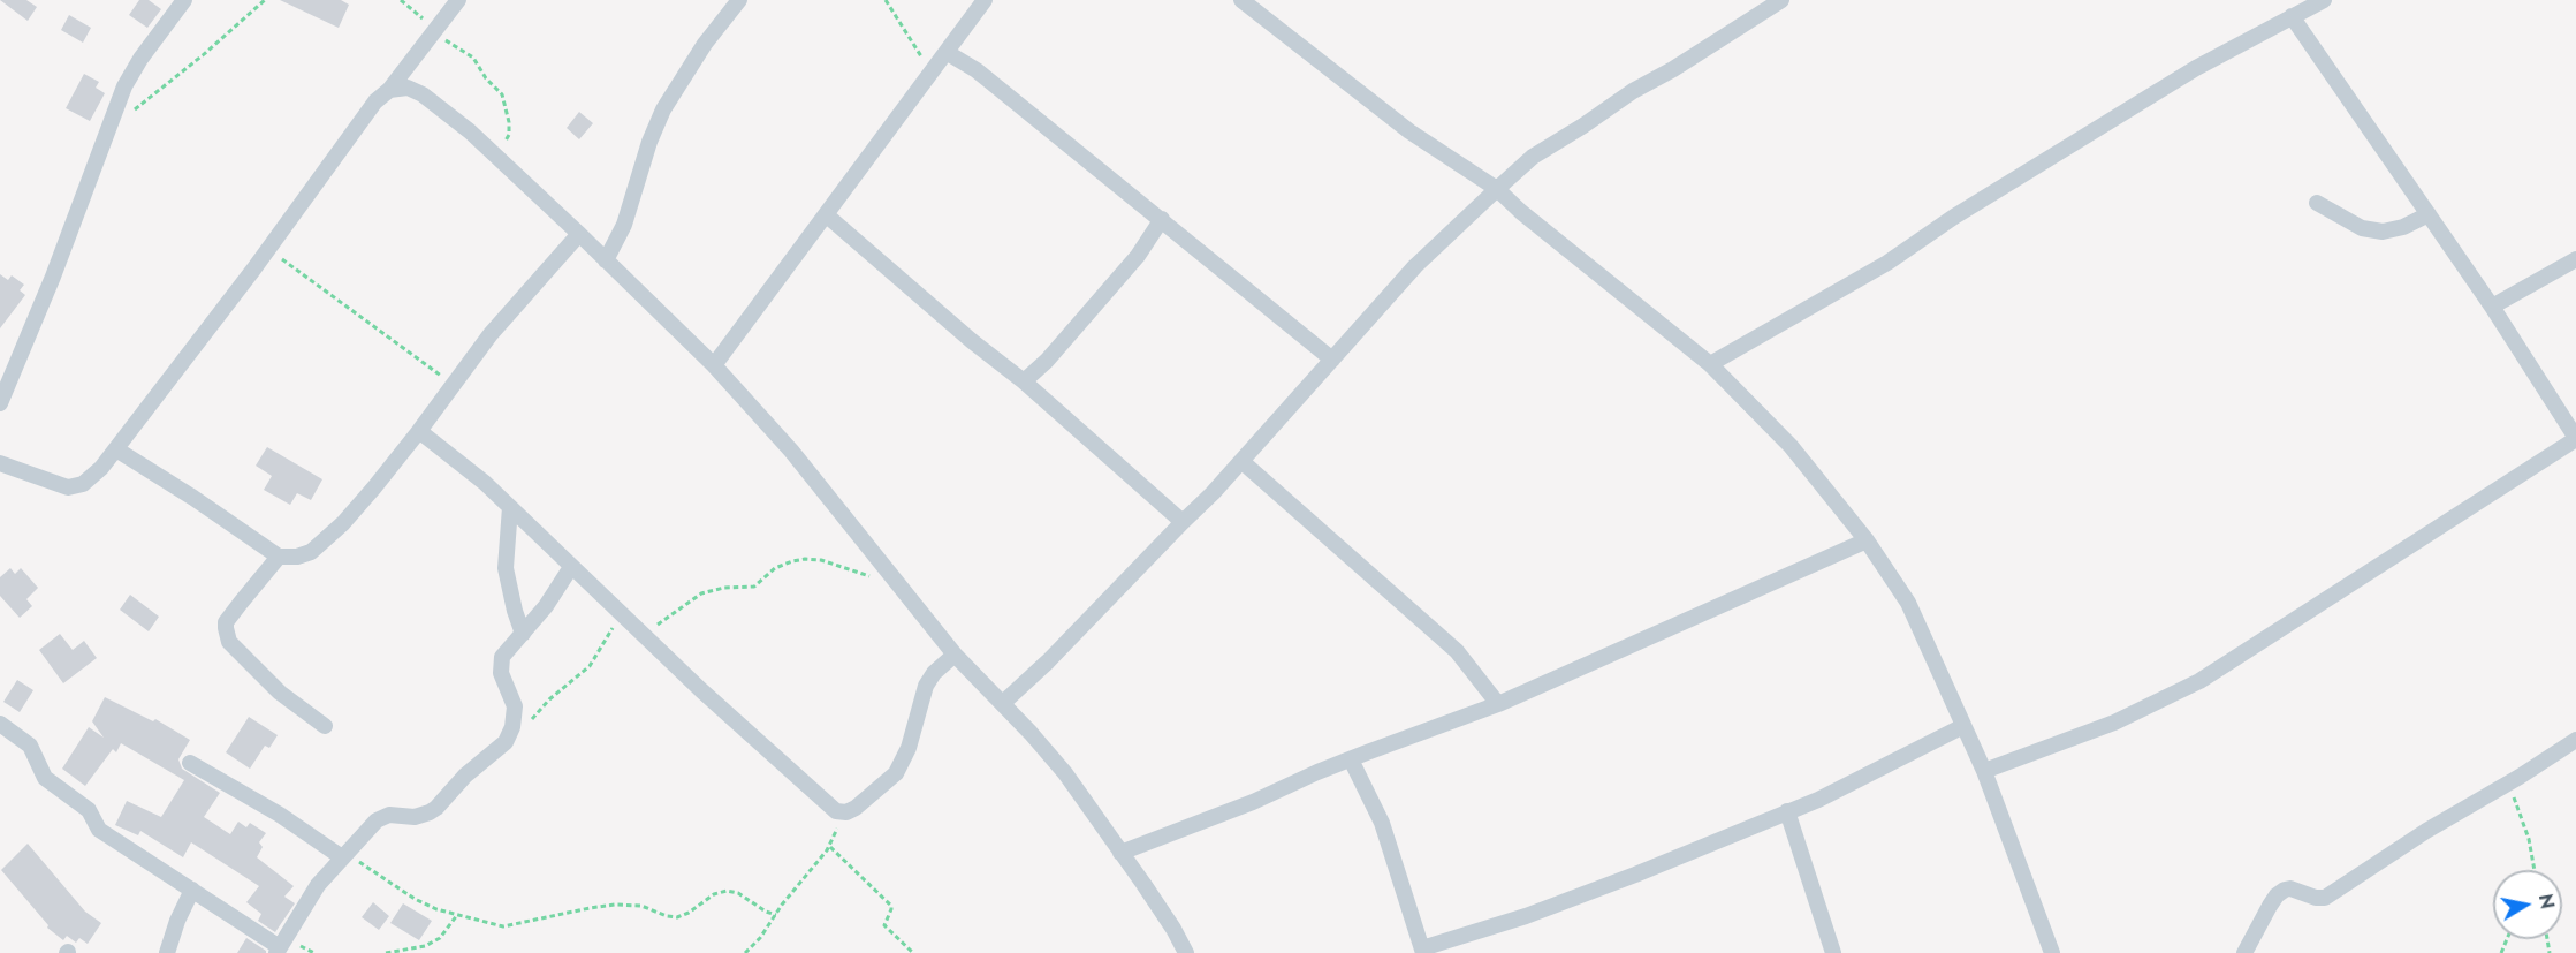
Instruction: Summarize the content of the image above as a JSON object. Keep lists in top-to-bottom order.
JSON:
{
  "north": "right"
}
